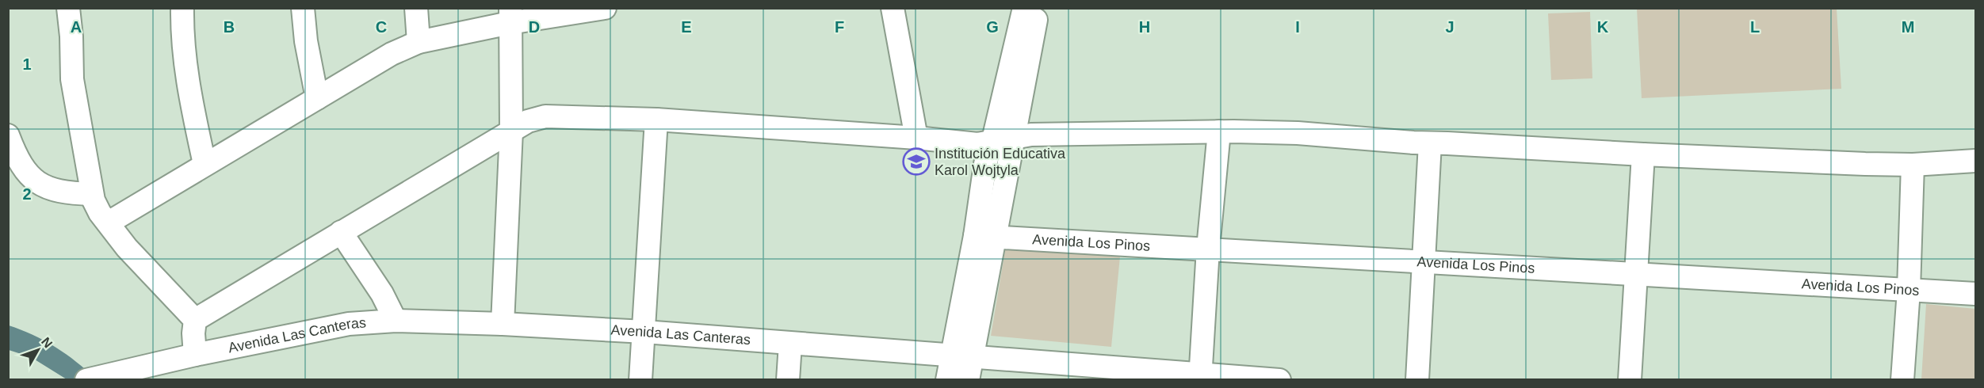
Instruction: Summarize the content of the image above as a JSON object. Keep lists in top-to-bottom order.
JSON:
{
  "streets": {
    "street": ["Avenida Los Pinos", "Avenida Las Canteras"]
  },
  "places": {
    "school or university": ["Institución Educativa Karol Wojtyla"]
  },
  "north": "top right",
  "grid": {
    "columns": [
      "A",
      "B",
      "C",
      "D",
      "E",
      "F",
      "G",
      "H",
      "I",
      "J",
      "K",
      "L",
      "M"
    ],
    "rows": ["1", "2"]
  }
}
